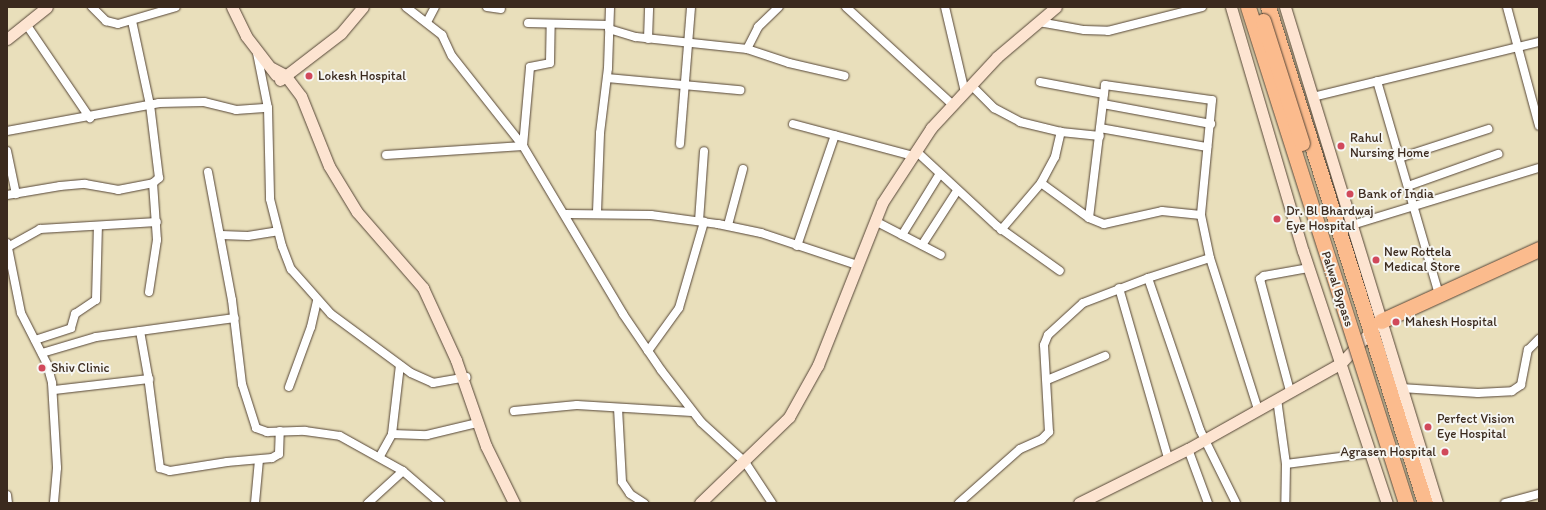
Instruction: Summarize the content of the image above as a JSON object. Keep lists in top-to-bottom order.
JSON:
{
  "streets": {
    "highway": ["Palwal Bypass"]
  },
  "places": [
    "Lokesh Hospital",
    "Rahul Nursing Home",
    "Bank of India",
    "Dr. Bl Bhardwaj Eye Hospital",
    "New Rottela Medical Store",
    "Mahesh Hospital",
    "Shiv Clinic",
    "Perfect Vision Eye Hospital",
    "Agrasen Hospital"
  ]
}
